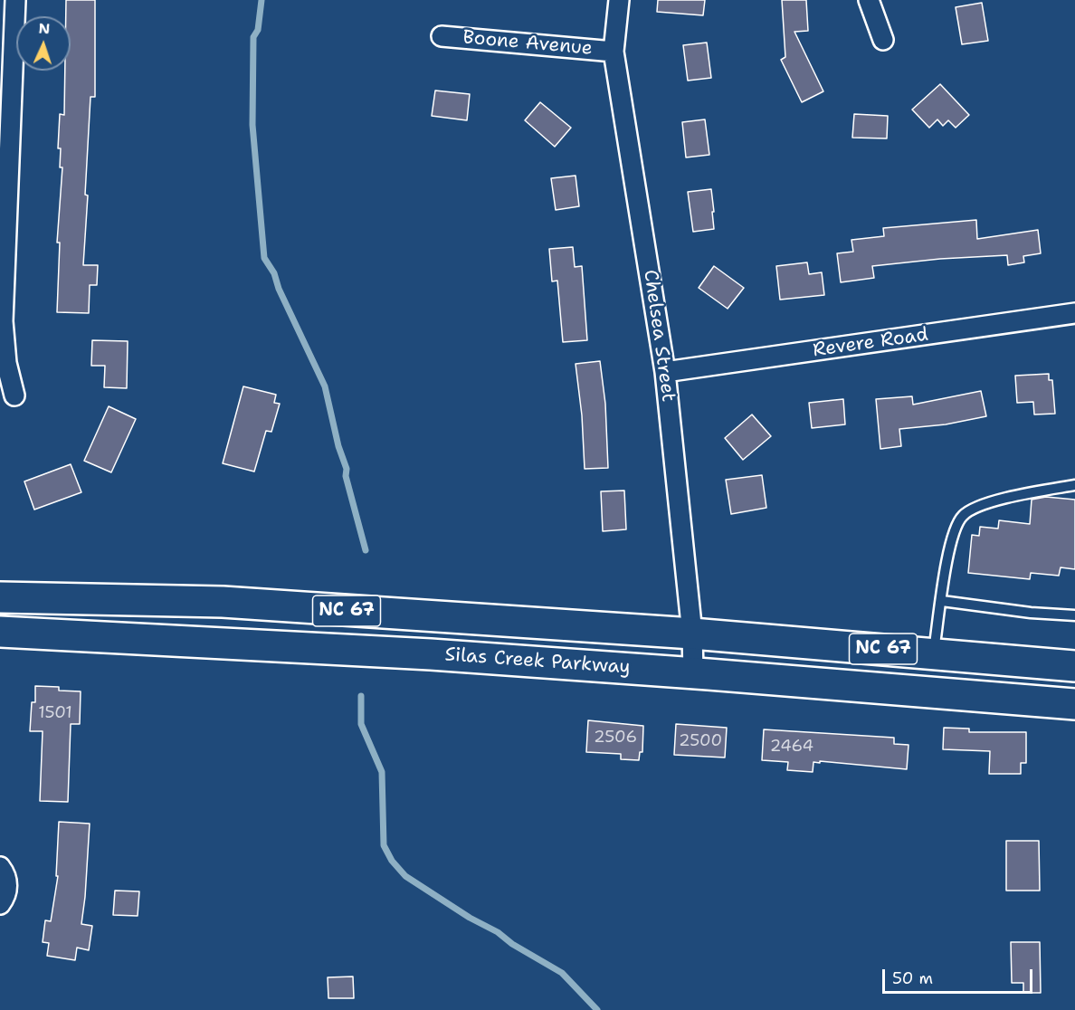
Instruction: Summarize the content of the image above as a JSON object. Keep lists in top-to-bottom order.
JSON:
{
  "streets": {
    "main road": ["NC 67", "Silas Creek Parkway"],
    "street": ["Boone Avenue", "Chelsea Street", "Revere Road"]
  },
  "crossings": [
    ["Boone Avenue", "Chelsea Street"],
    ["Chelsea Street", "Revere Road"],
    ["Chelsea Street", "Silas Creek Parkway"]
  ],
  "house_numbers": [
    "1501",
    "2506",
    "2500",
    "2464"
  ],
  "scale_bar": "50 m",
  "north": "top"
}
